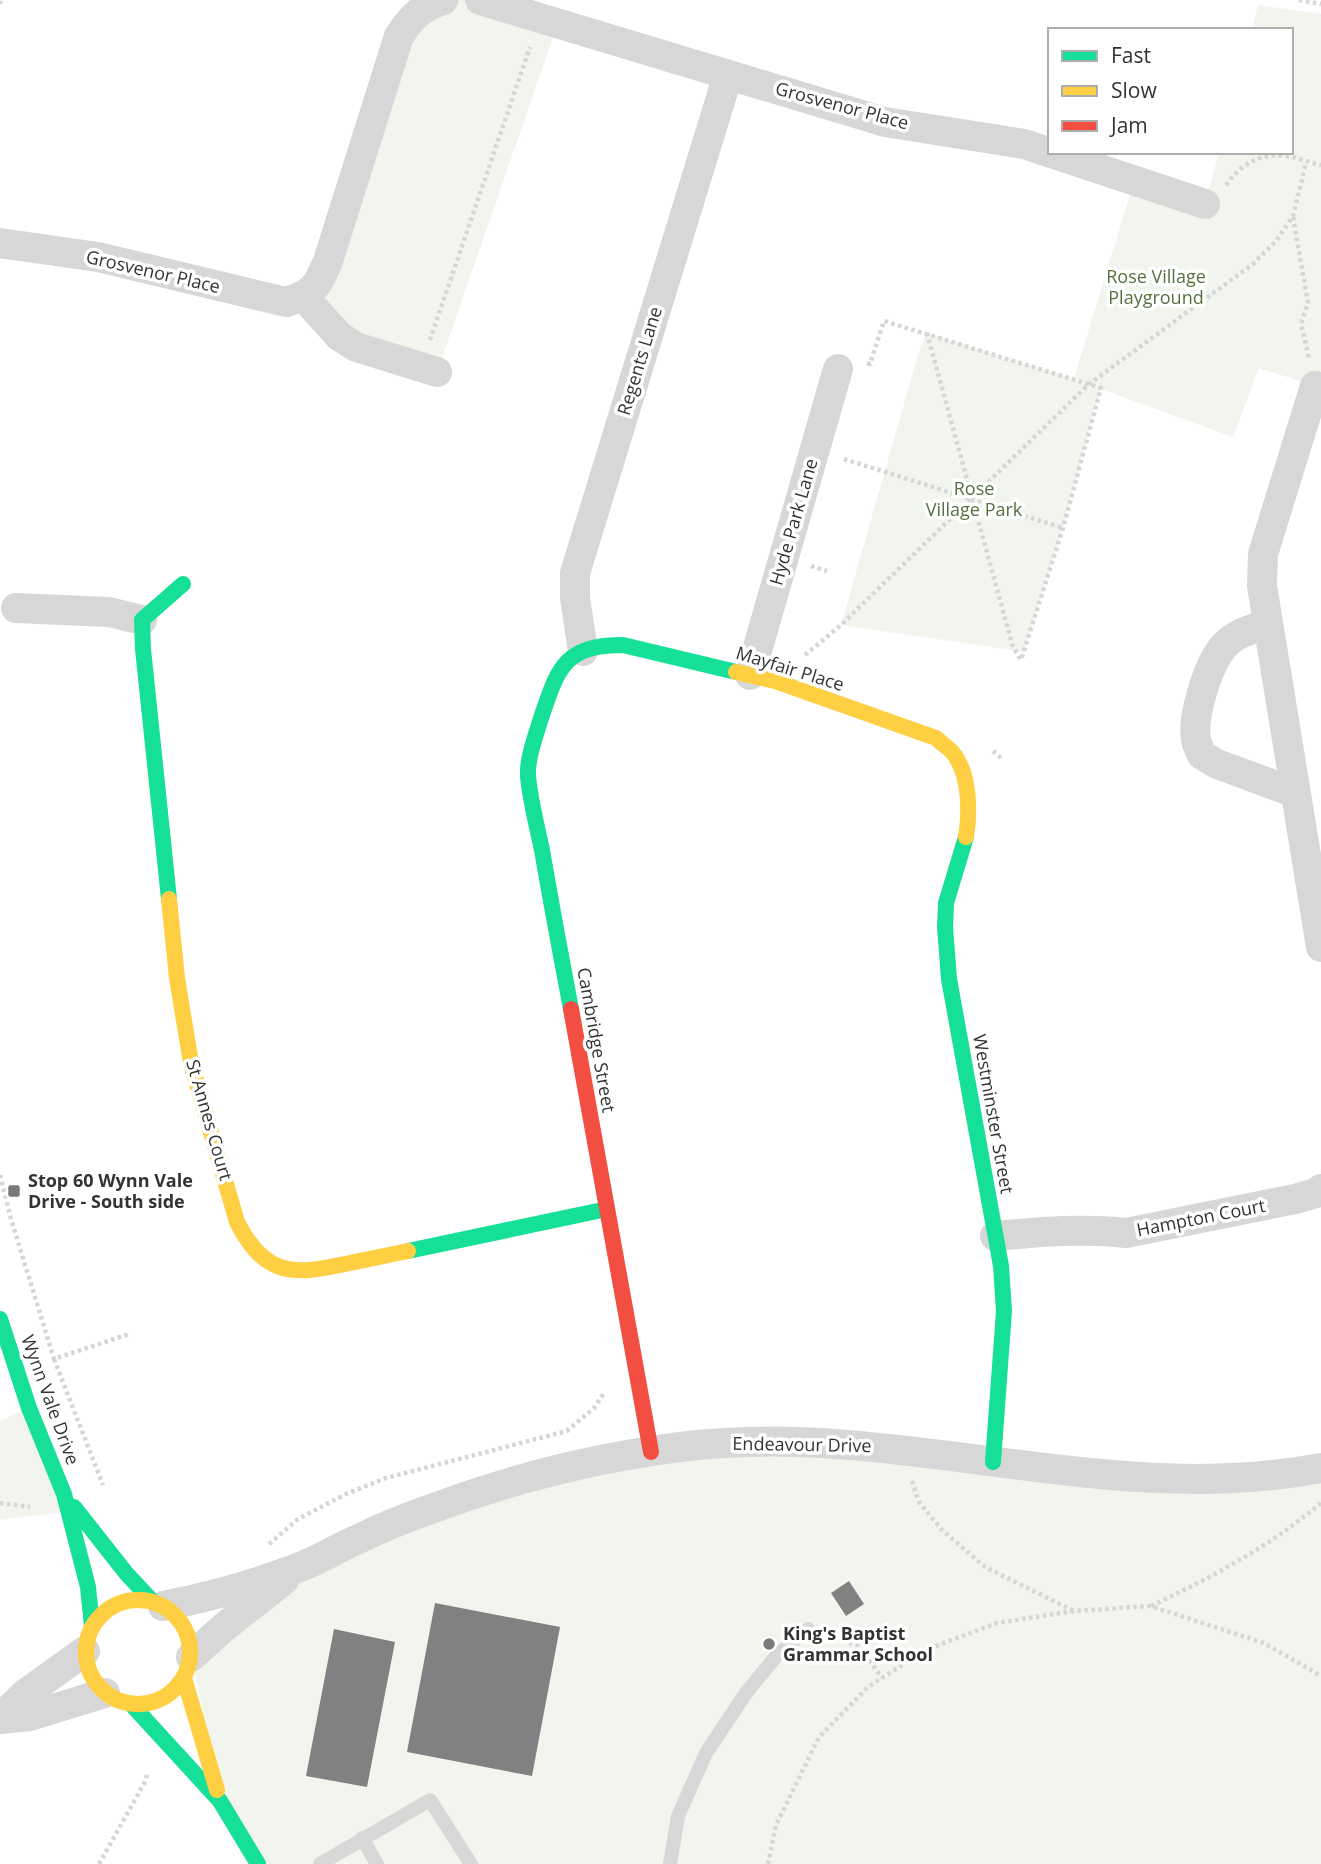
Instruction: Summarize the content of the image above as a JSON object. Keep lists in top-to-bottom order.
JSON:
{
  "streets": {
    "street": [
      "Grosvenor Place",
      "Regents Lane",
      "Hyde Park Lane",
      "Mayfair Place",
      "Cambridge Street",
      "Westminster Street",
      "St Annes Court",
      "Hampton Court",
      "Wynn Vale Drive",
      "Endeavour Drive"
    ]
  },
  "crossings": [
    ["Grosvenor Place", "Regents Lane"],
    ["Regents Lane", "Mayfair Place"],
    ["Regents Lane", "Cambridge Street"],
    ["Hyde Park Lane", "Mayfair Place"],
    ["Mayfair Place", "Cambridge Street"],
    ["Mayfair Place", "Westminster Street"],
    ["Cambridge Street", "St Annes Court"],
    ["Cambridge Street", "Endeavour Drive"],
    ["Westminster Street", "Hampton Court"],
    ["Westminster Street", "Endeavour Drive"],
    ["Wynn Vale Drive", "Endeavour Drive"]
  ],
  "parks": ["Rose Village Playground", "Rose Village Park"],
  "places": {
    "transit": ["Stop 60 Wynn Vale Drive - South side"],
    "other": ["King's Baptist Grammar School"]
  },
  "legend": ["Fast", "Slow", "Jam"]
}
